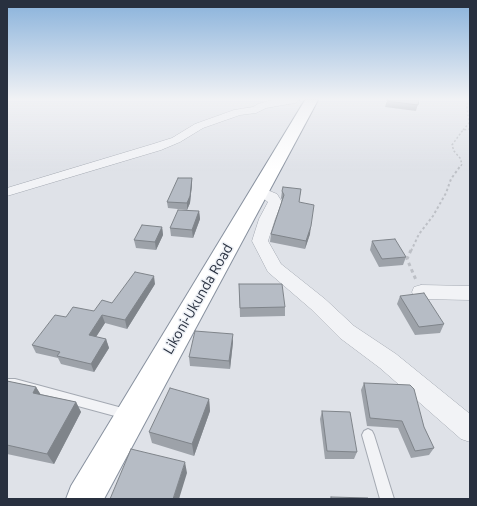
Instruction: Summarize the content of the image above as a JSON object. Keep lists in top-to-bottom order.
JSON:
{
  "streets": {
    "highway": ["Likoni-Ukunda Road"]
  }
}
